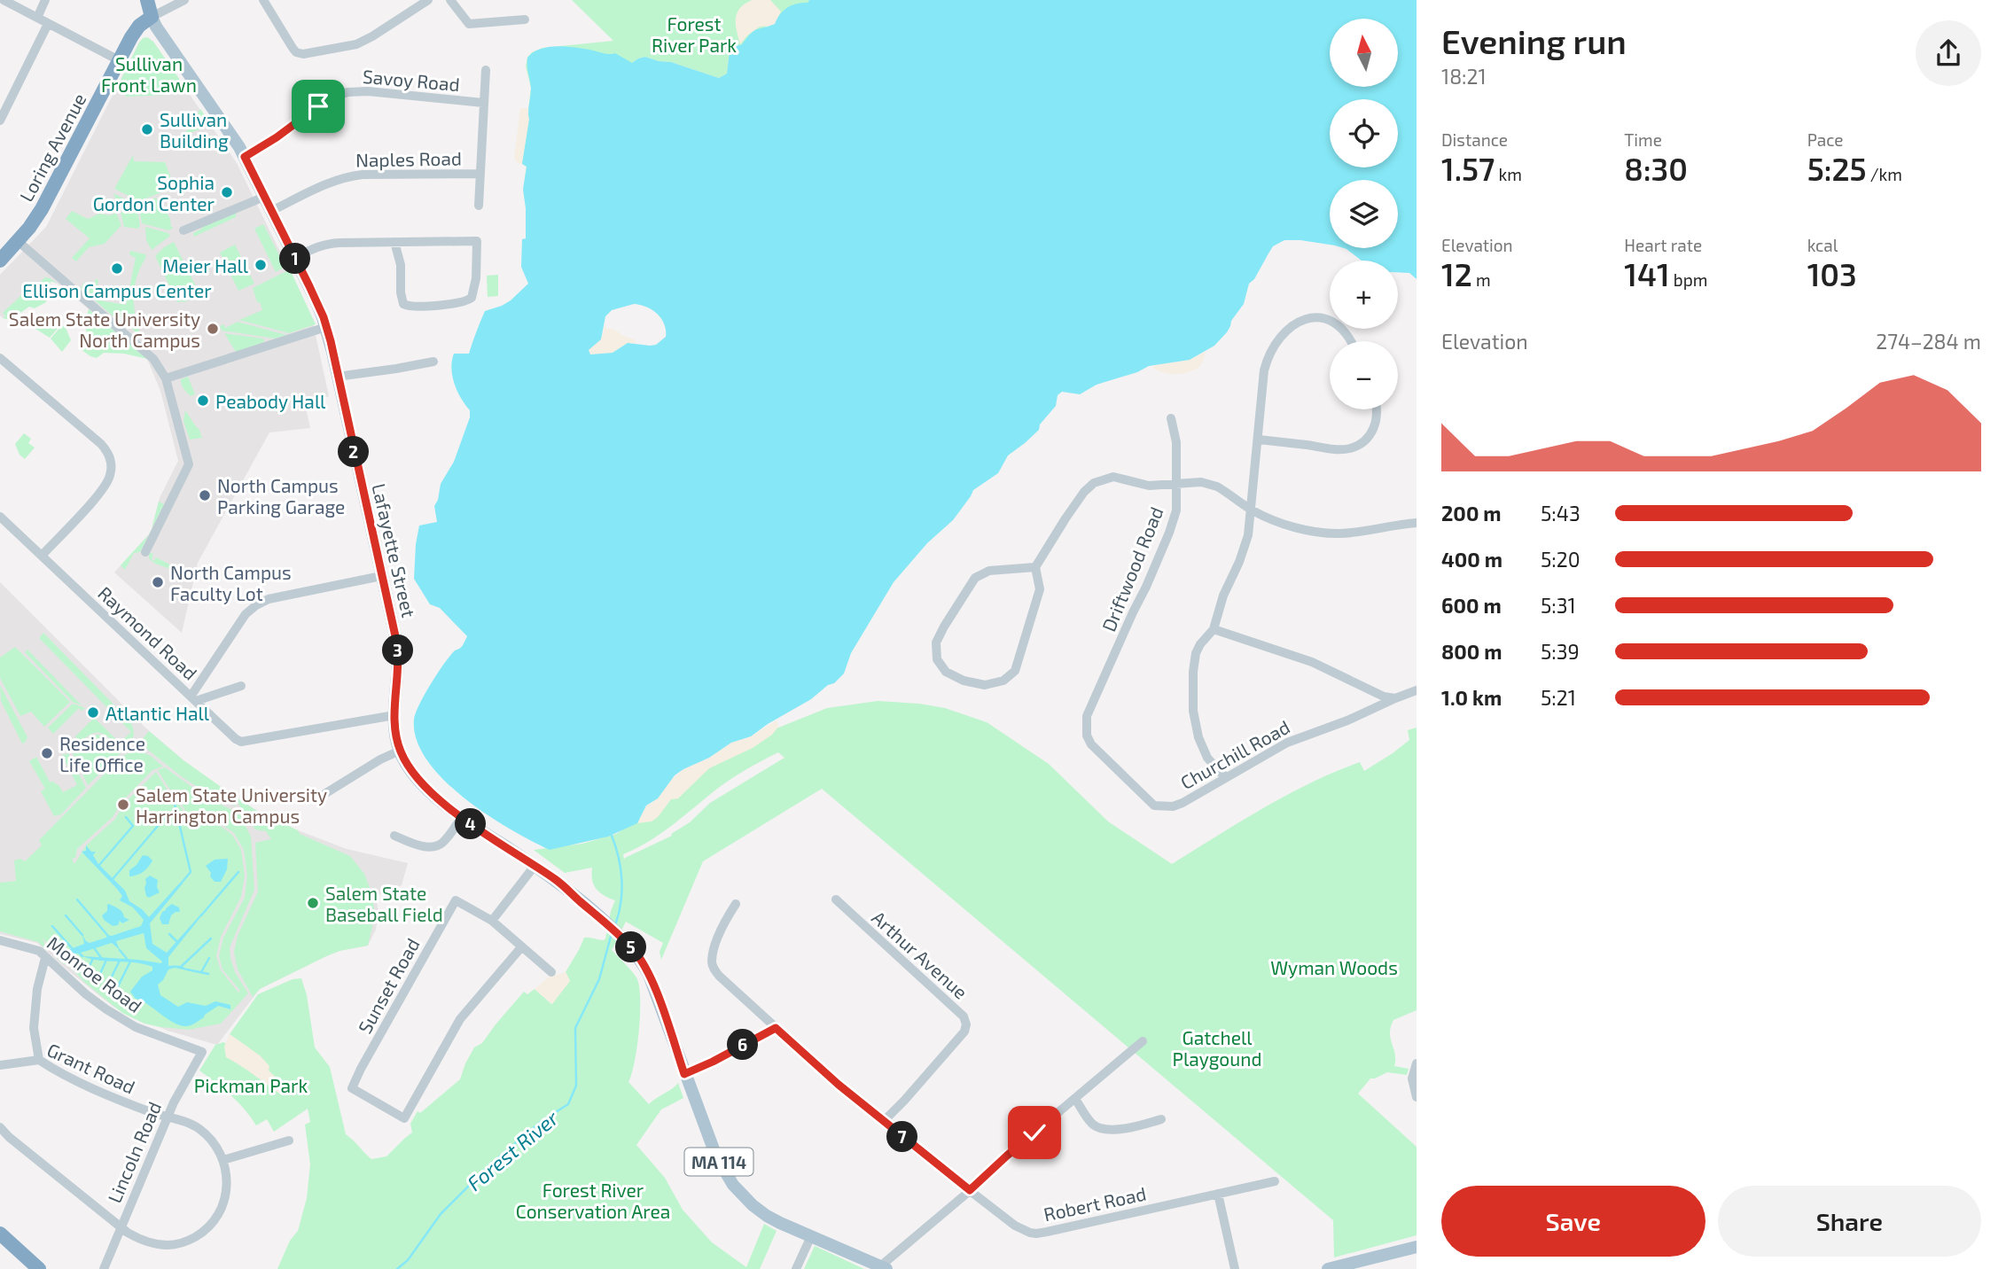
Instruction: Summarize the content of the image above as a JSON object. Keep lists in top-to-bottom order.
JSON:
{
  "streets": {
    "highway": ["Loring Avenue", "Lafayette Street"],
    "main road": ["MA 114"],
    "street": [
      "Savoy Road",
      "Naples Road",
      "Driftwood Road",
      "Raymond Road",
      "Churchill Road",
      "Arthur Avenue",
      "Monroe Road",
      "Sunset Road",
      "Grant Road",
      "Lincoln Road",
      "Robert Road"
    ]
  },
  "crossings": [
    ["Savoy Road", "Lafayette Street"],
    ["Loring Avenue", "Lafayette Street"],
    ["Naples Road", "Lafayette Street"],
    ["Lafayette Street", "Raymond Road"],
    ["Driftwood Road", "Churchill Road"],
    ["Arthur Avenue", "Robert Road"],
    ["Monroe Road", "Lincoln Road"],
    ["Grant Road", "Lincoln Road"]
  ],
  "water": ["Forest River"],
  "parks": [
    "Forest River Park",
    "Sullivan Front Lawn",
    "Wyman Woods",
    "Gatchell Playgound",
    "Pickman Park",
    "Forest River Conservation Area"
  ],
  "places": [
    "Sullivan Building",
    "Sophia Gordon Center",
    "Meier Hall",
    "Ellison Campus Center",
    "Salem State University North Campus",
    "Peabody Hall",
    "North Campus Parking Garage",
    "North Campus Faculty Lot",
    "Atlantic Hall",
    "Residence Life Office",
    "Salem State University Harrington Campus",
    "Salem State Baseball Field"
  ],
  "north": "top",
  "page": {
    "heading": ["Evening run", "18:21"],
    "map_buttons": ["+", "−"],
    "stats": [
      ["Distance", "1.57 km"],
      ["Time", "8:30"],
      ["Pace", "5:25 /km"],
      ["Elevation", "12 m"],
      ["Heart rate", "141 bpm"],
      ["kcal", "103"]
    ],
    "pins": [
      "1",
      "2",
      "3",
      "4",
      "5",
      "6",
      "7"
    ],
    "chart": ["Elevation", "274–284 m"],
    "list": [
      {
        "name": "200 m",
        "note": "5:43"
      },
      {
        "name": "400 m",
        "note": "5:20"
      },
      {
        "name": "600 m",
        "note": "5:31"
      },
      {
        "name": "800 m",
        "note": "5:39"
      },
      {
        "name": "1.0 km",
        "note": "5:21"
      }
    ],
    "buttons": ["Save", "Share"]
  }
}
